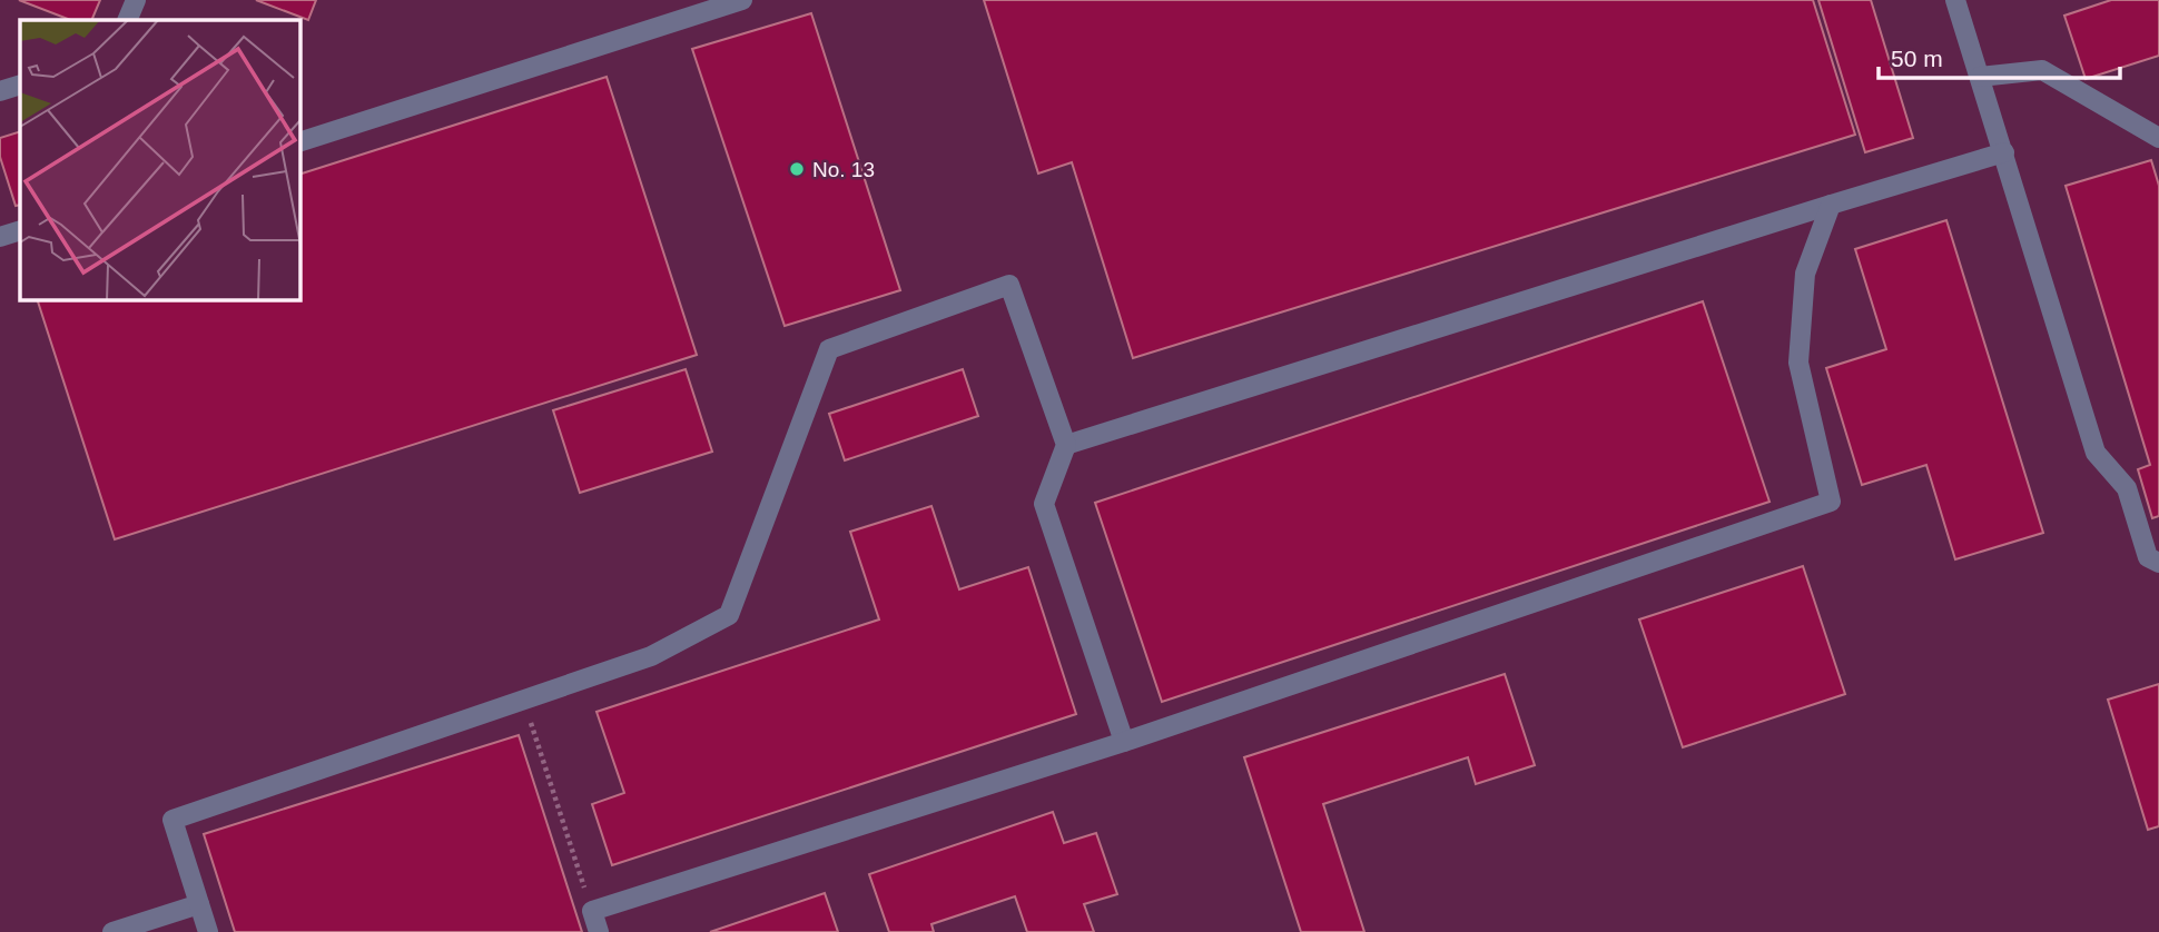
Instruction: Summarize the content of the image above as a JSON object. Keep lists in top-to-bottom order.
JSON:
{
  "places": ["No. 13"],
  "scale_bar": "50 m"
}
